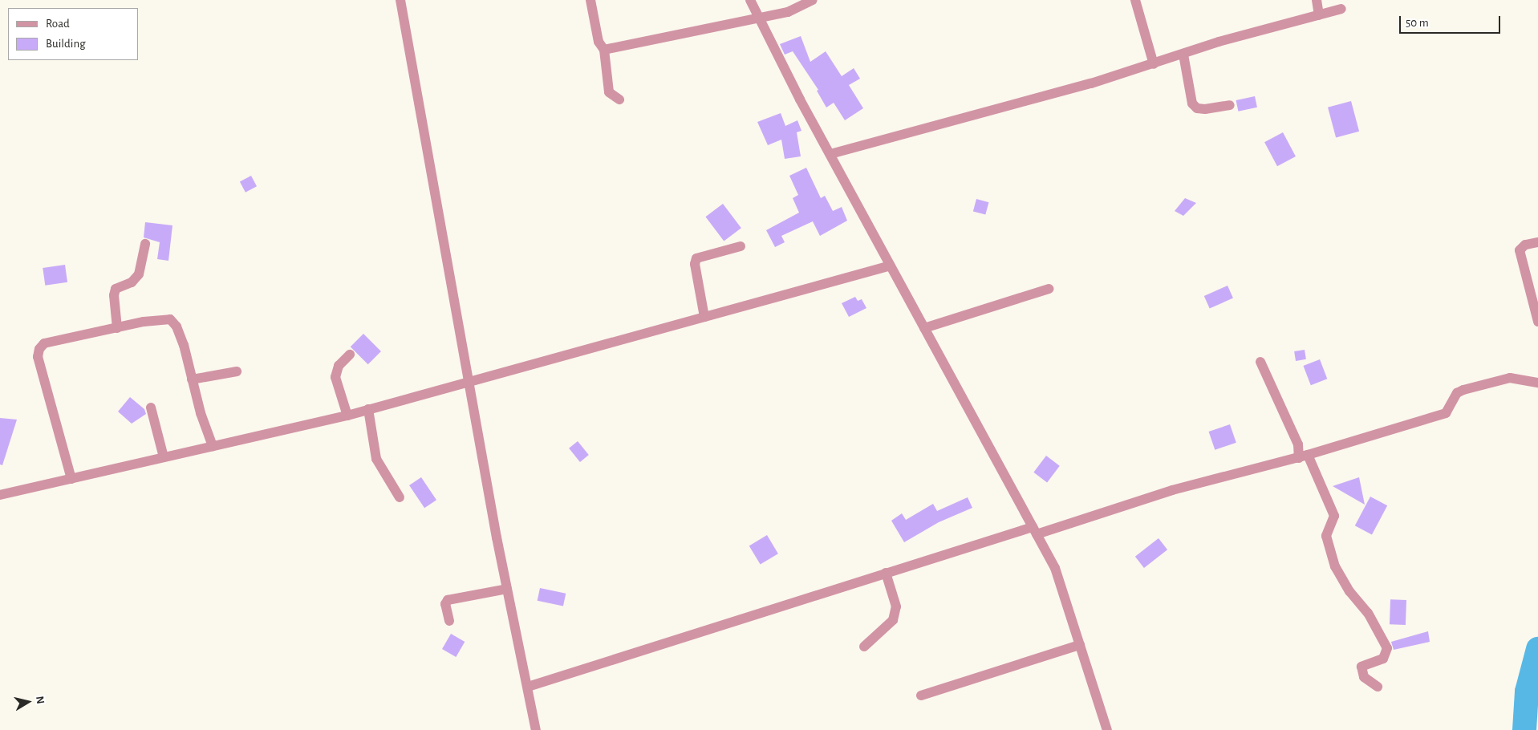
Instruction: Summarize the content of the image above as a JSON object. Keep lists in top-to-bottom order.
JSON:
{
  "legend": ["Road", "Building"],
  "scale_bar": "50 m",
  "north": "right"
}
